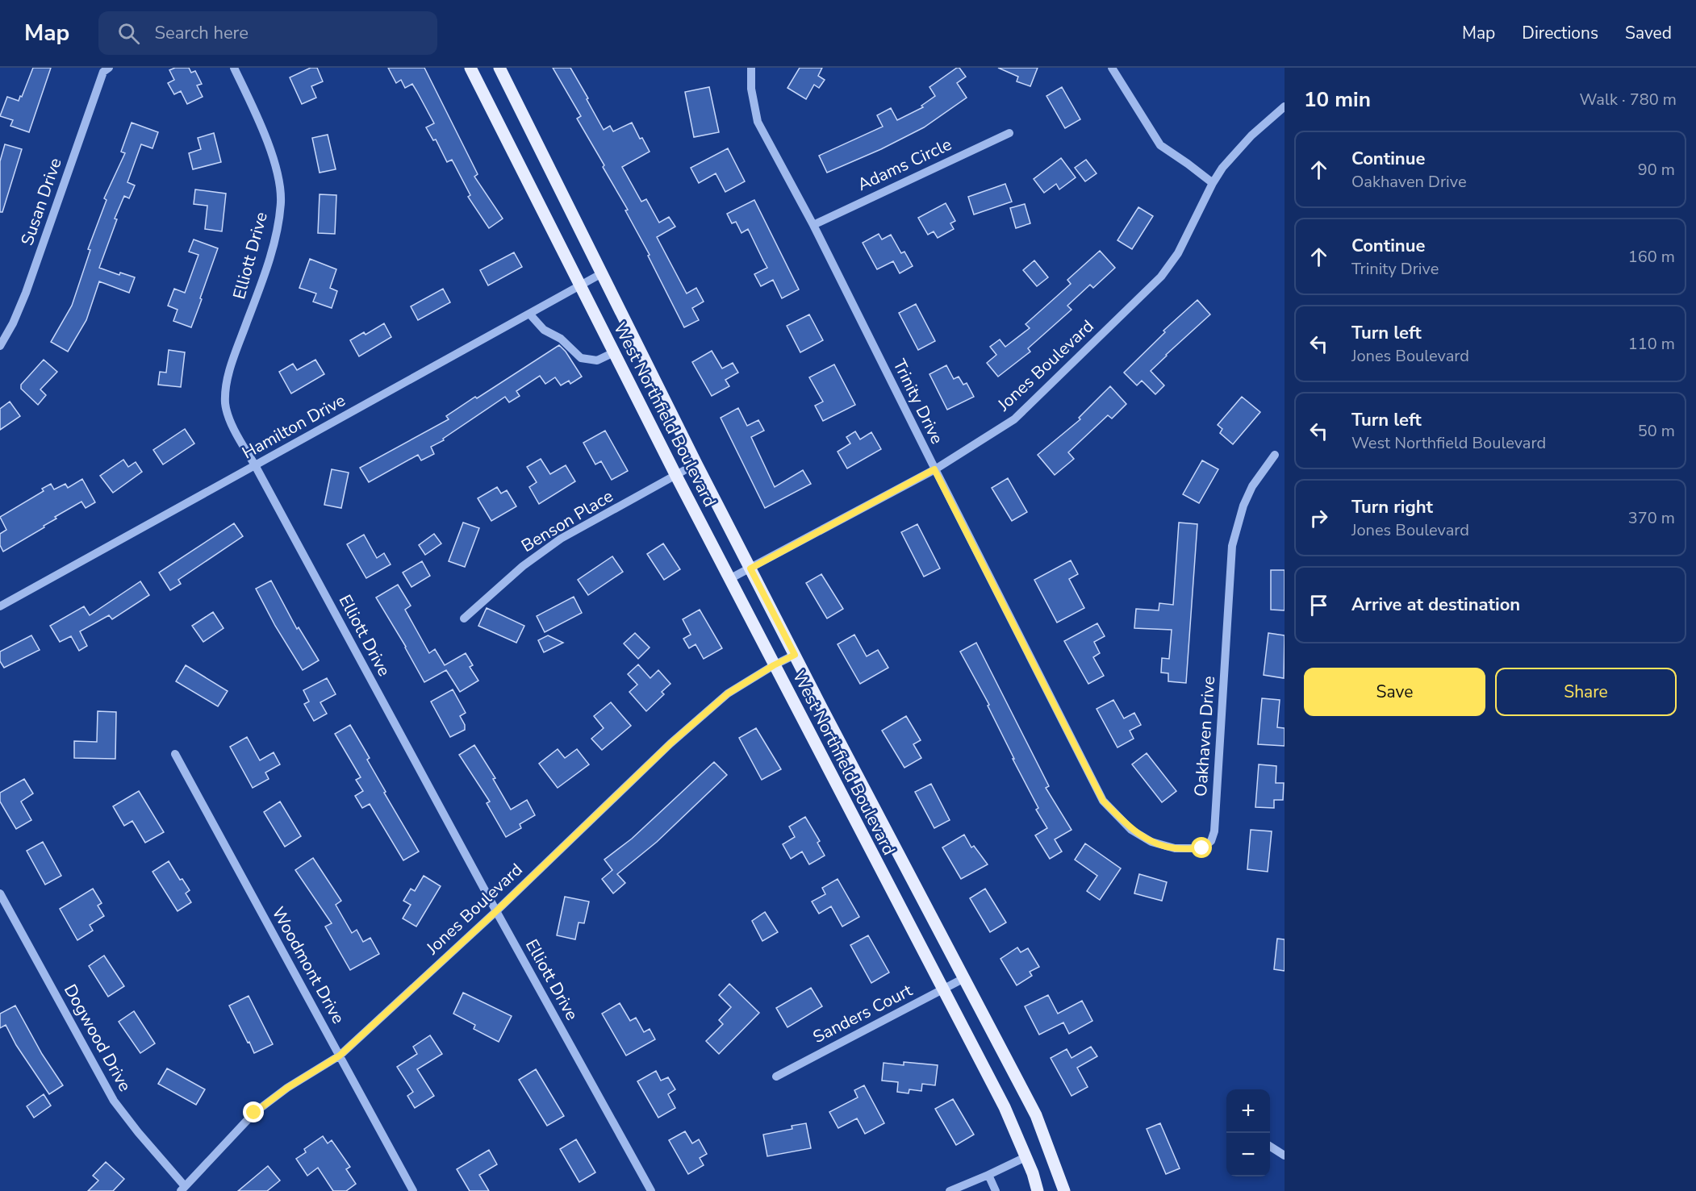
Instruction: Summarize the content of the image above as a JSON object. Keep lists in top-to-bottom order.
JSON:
{
  "streets": {
    "main road": ["West Northfield Boulevard"],
    "street": [
      "Adams Circle",
      "Susan Drive",
      "Elliott Drive",
      "Jones Boulevard",
      "Trinity Drive",
      "Hamilton Drive",
      "Benson Place",
      "Oakhaven Drive",
      "Woodmont Drive",
      "Sanders Court",
      "Dogwood Drive"
    ]
  },
  "crossings": [
    ["Adams Circle", "Trinity Drive"],
    ["Elliott Drive", "Jones Boulevard"],
    ["Elliott Drive", "Hamilton Drive"],
    ["Jones Boulevard", "Trinity Drive"],
    ["Jones Boulevard", "West Northfield Boulevard"],
    ["Jones Boulevard", "Woodmont Drive"],
    ["Jones Boulevard", "Dogwood Drive"],
    ["Trinity Drive", "Oakhaven Drive"],
    ["West Northfield Boulevard", "Hamilton Drive"],
    ["West Northfield Boulevard", "Benson Place"],
    ["West Northfield Boulevard", "Sanders Court"]
  ],
  "page": {
    "header": "Map",
    "search": "Search here",
    "nav": ["Map", "Directions", "Saved"],
    "heading": ["10 min", "Walk · 780 m"],
    "list": [
      ["Continue", "Oakhaven Drive", "90 m"],
      ["Continue", "Trinity Drive", "160 m"],
      ["Turn left", "Jones Boulevard", "110 m"],
      ["Turn left", "West Northfield Boulevard", "50 m"],
      ["Turn right", "Jones Boulevard", "370 m"],
      "Arrive at destination"
    ],
    "buttons": ["Save", "Share"],
    "map_buttons": ["+", "−"]
  }
}
